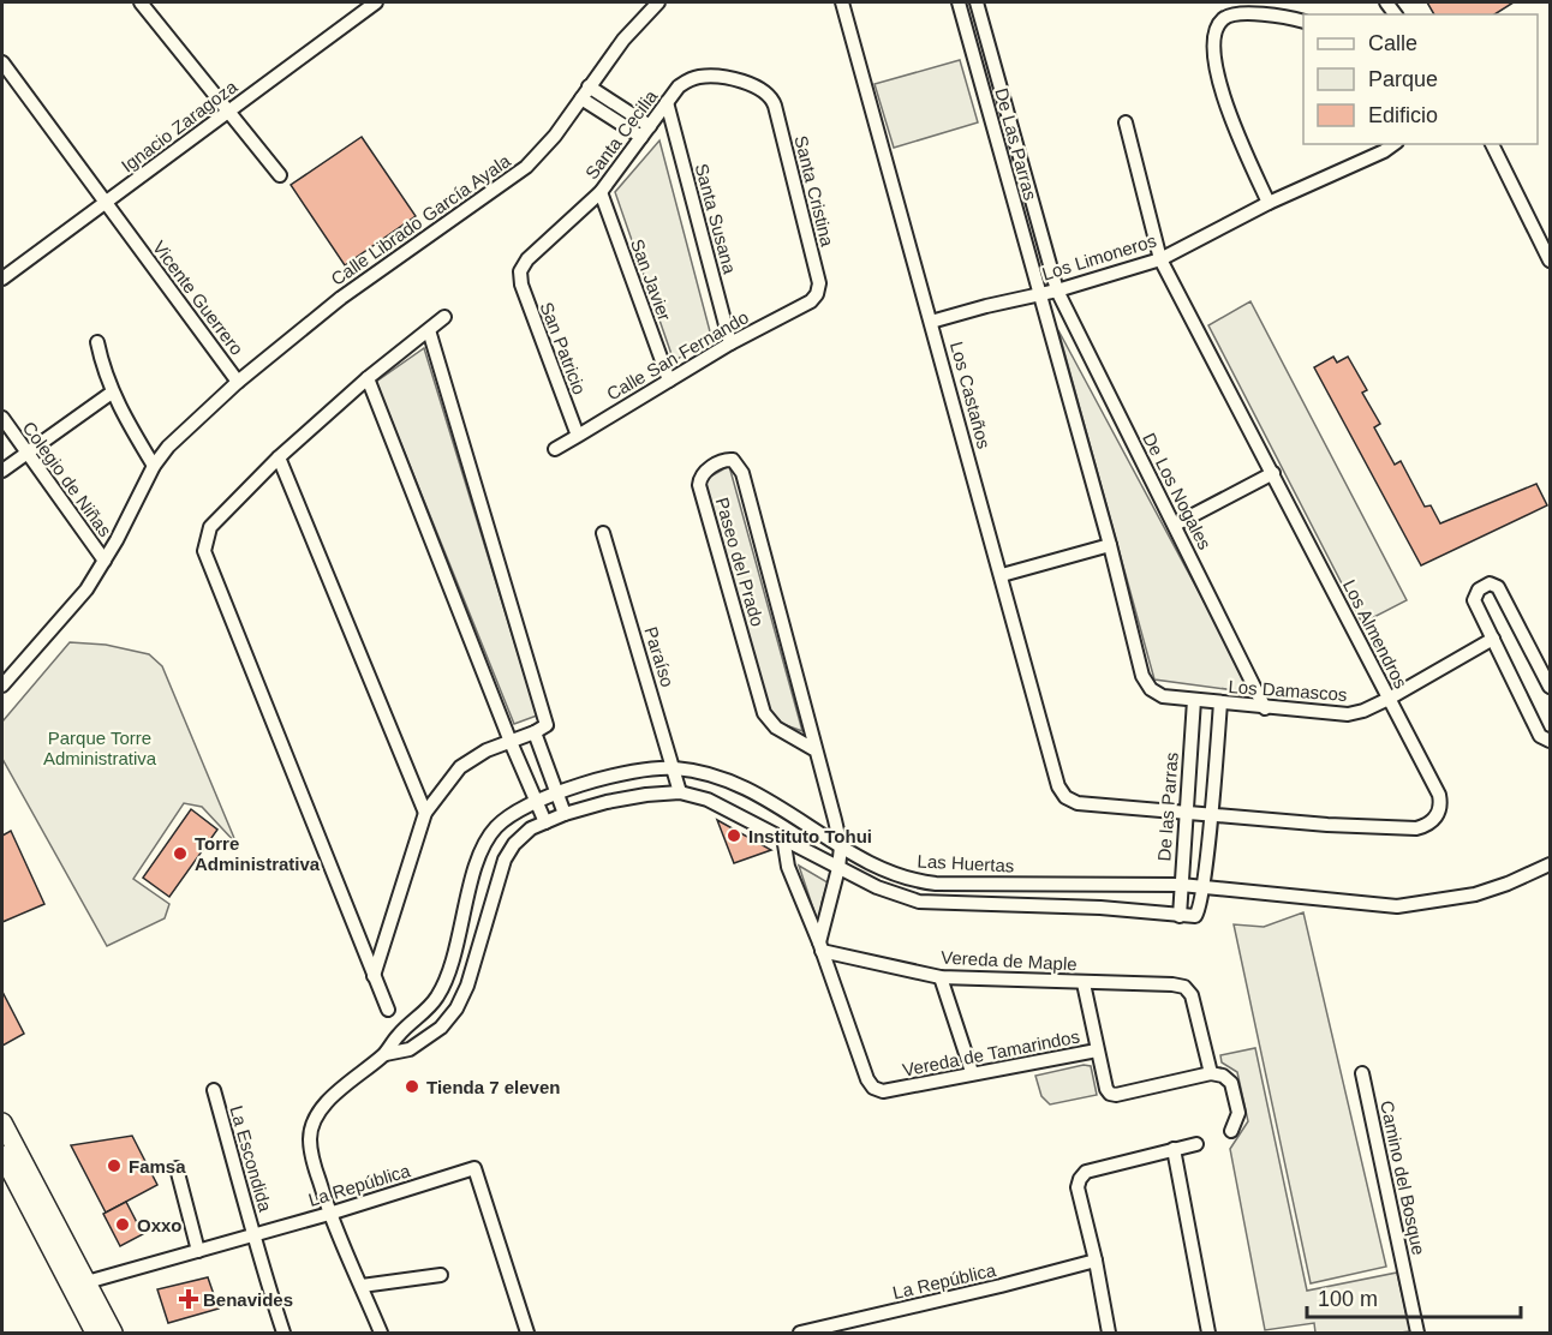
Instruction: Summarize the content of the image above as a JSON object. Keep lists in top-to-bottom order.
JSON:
{
  "streets": {
    "street": [
      "Ignacio Zaragoza",
      "Santa Cecilia",
      "De Las Parras",
      "Santa Cristina",
      "Santa Susana",
      "Calle Librado García Ayala",
      "Los Limoneros",
      "San Javier",
      "Vicente Guerrero",
      "San Patricio",
      "Calle San Fernando",
      "Los Castaños",
      "Colegio de Niñas",
      "De Los Nogales",
      "Paseo del Prado",
      "Los Almendros",
      "Paraíso",
      "Los Damascos",
      "De las Parras",
      "Las Huertas",
      "Vereda de Maple",
      "Vereda de Tamarindos",
      "La Escondida",
      "Camino del Bosque",
      "La República"
    ]
  },
  "crossings": [
    ["Ignacio Zaragoza", "Vicente Guerrero"],
    ["Santa Cecilia", "Santa Cristina"],
    ["Santa Cecilia", "Santa Susana"],
    ["Santa Cecilia", "San Javier"],
    ["Santa Cecilia", "San Patricio"],
    ["De Las Parras", "Los Limoneros"],
    ["De Las Parras", "De Los Nogales"],
    ["Santa Cristina", "Calle San Fernando"],
    ["Santa Susana", "Calle San Fernando"],
    ["Calle Librado García Ayala", "Vicente Guerrero"],
    ["Los Limoneros", "Los Castaños"],
    ["Los Limoneros", "De Los Nogales"],
    ["Los Limoneros", "Los Almendros"],
    ["San Javier", "Calle San Fernando"],
    ["Vicente Guerrero", "Colegio de Niñas"],
    ["San Patricio", "Calle San Fernando"],
    ["Los Castaños", "Los Almendros"],
    ["De Los Nogales", "Los Damascos"],
    ["Paseo del Prado", "Las Huertas"],
    ["Paseo del Prado", "Vereda de Maple"],
    ["Paseo del Prado", "Vereda de Tamarindos"],
    ["Los Almendros", "Los Damascos"],
    ["Los Almendros", "De las Parras"],
    ["Paraíso", "Las Huertas"],
    ["Los Damascos", "De las Parras"],
    ["De las Parras", "Las Huertas"],
    ["Las Huertas", "La República"],
    ["Vereda de Maple", "Vereda de Tamarindos"],
    ["La Escondida", "La República"]
  ],
  "parks": ["Parque Torre Administrativa"],
  "places": {
    "other": [
      "Instituto Tohui",
      "Torre Administrativa",
      "Tienda 7 eleven",
      "Famsa",
      "Oxxo"
    ],
    "health": ["Benavides"]
  },
  "legend": ["Calle", "Parque", "Edificio"],
  "scale_bar": "100 m"
}
